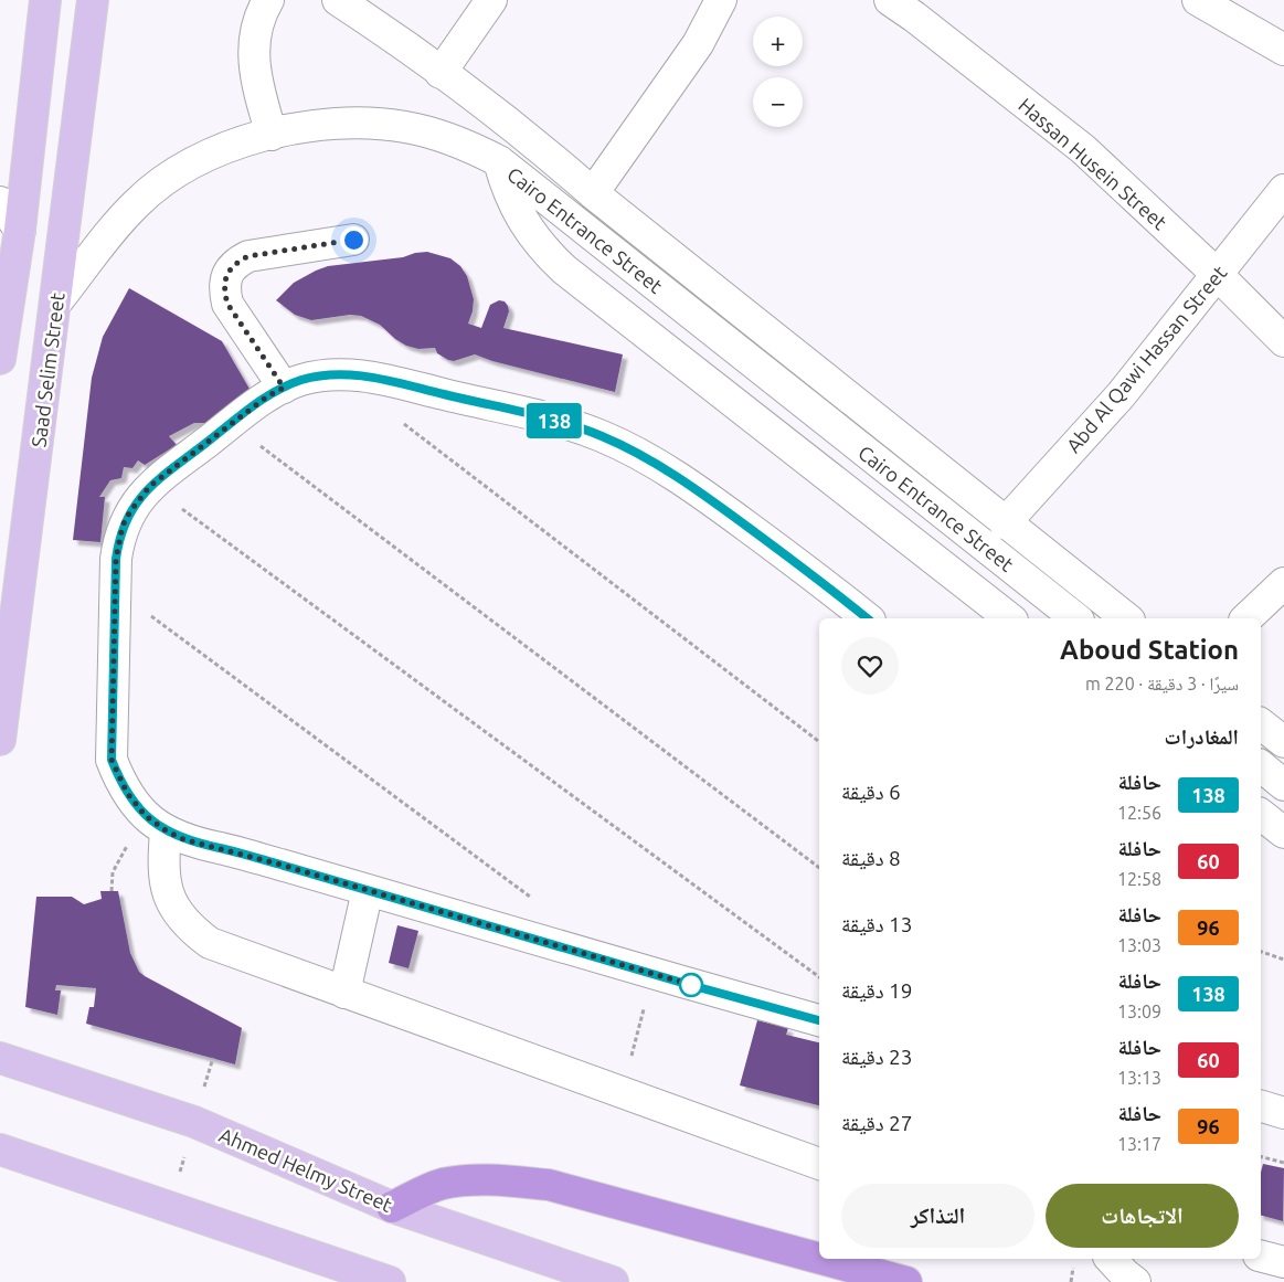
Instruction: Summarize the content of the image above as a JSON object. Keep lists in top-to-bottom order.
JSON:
{
  "streets": {
    "main road": ["Saad Selim Street", "Ahmed Helmy Street"],
    "street": ["Hassan Husein Street", "Cairo Entrance Street", "Abd Al Qawi Hassan Street"]
  },
  "crossings": [
    ["Hassan Husein Street", "Abd Al Qawi Hassan Street"],
    ["Cairo Entrance Street", "Abd Al Qawi Hassan Street"],
    ["Cairo Entrance Street", "Saad Selim Street"]
  ],
  "lines": ["bus line 138"],
  "page": {
    "on_map": "138",
    "map_buttons": ["+", "−"],
    "heading": [
      ["Aboud Station", "سيرًا · 3 دقيقة · 220 m"],
      "المغادرات"
    ],
    "list": [
      {
        "mark": "138",
        "name": "حافلة",
        "note": "12:56",
        "value": "6 دقيقة"
      },
      {
        "mark": "60",
        "name": "حافلة",
        "note": "12:58",
        "value": "8 دقيقة"
      },
      {
        "mark": "96",
        "name": "حافلة",
        "note": "13:03",
        "value": "13 دقيقة"
      },
      {
        "mark": "138",
        "name": "حافلة",
        "note": "13:09",
        "value": "19 دقيقة"
      },
      {
        "mark": "60",
        "name": "حافلة",
        "note": "13:13",
        "value": "23 دقيقة"
      },
      {
        "mark": "96",
        "name": "حافلة",
        "note": "13:17",
        "value": "27 دقيقة"
      }
    ],
    "buttons": ["الاتجاهات", "التذاكر"]
  }
}
